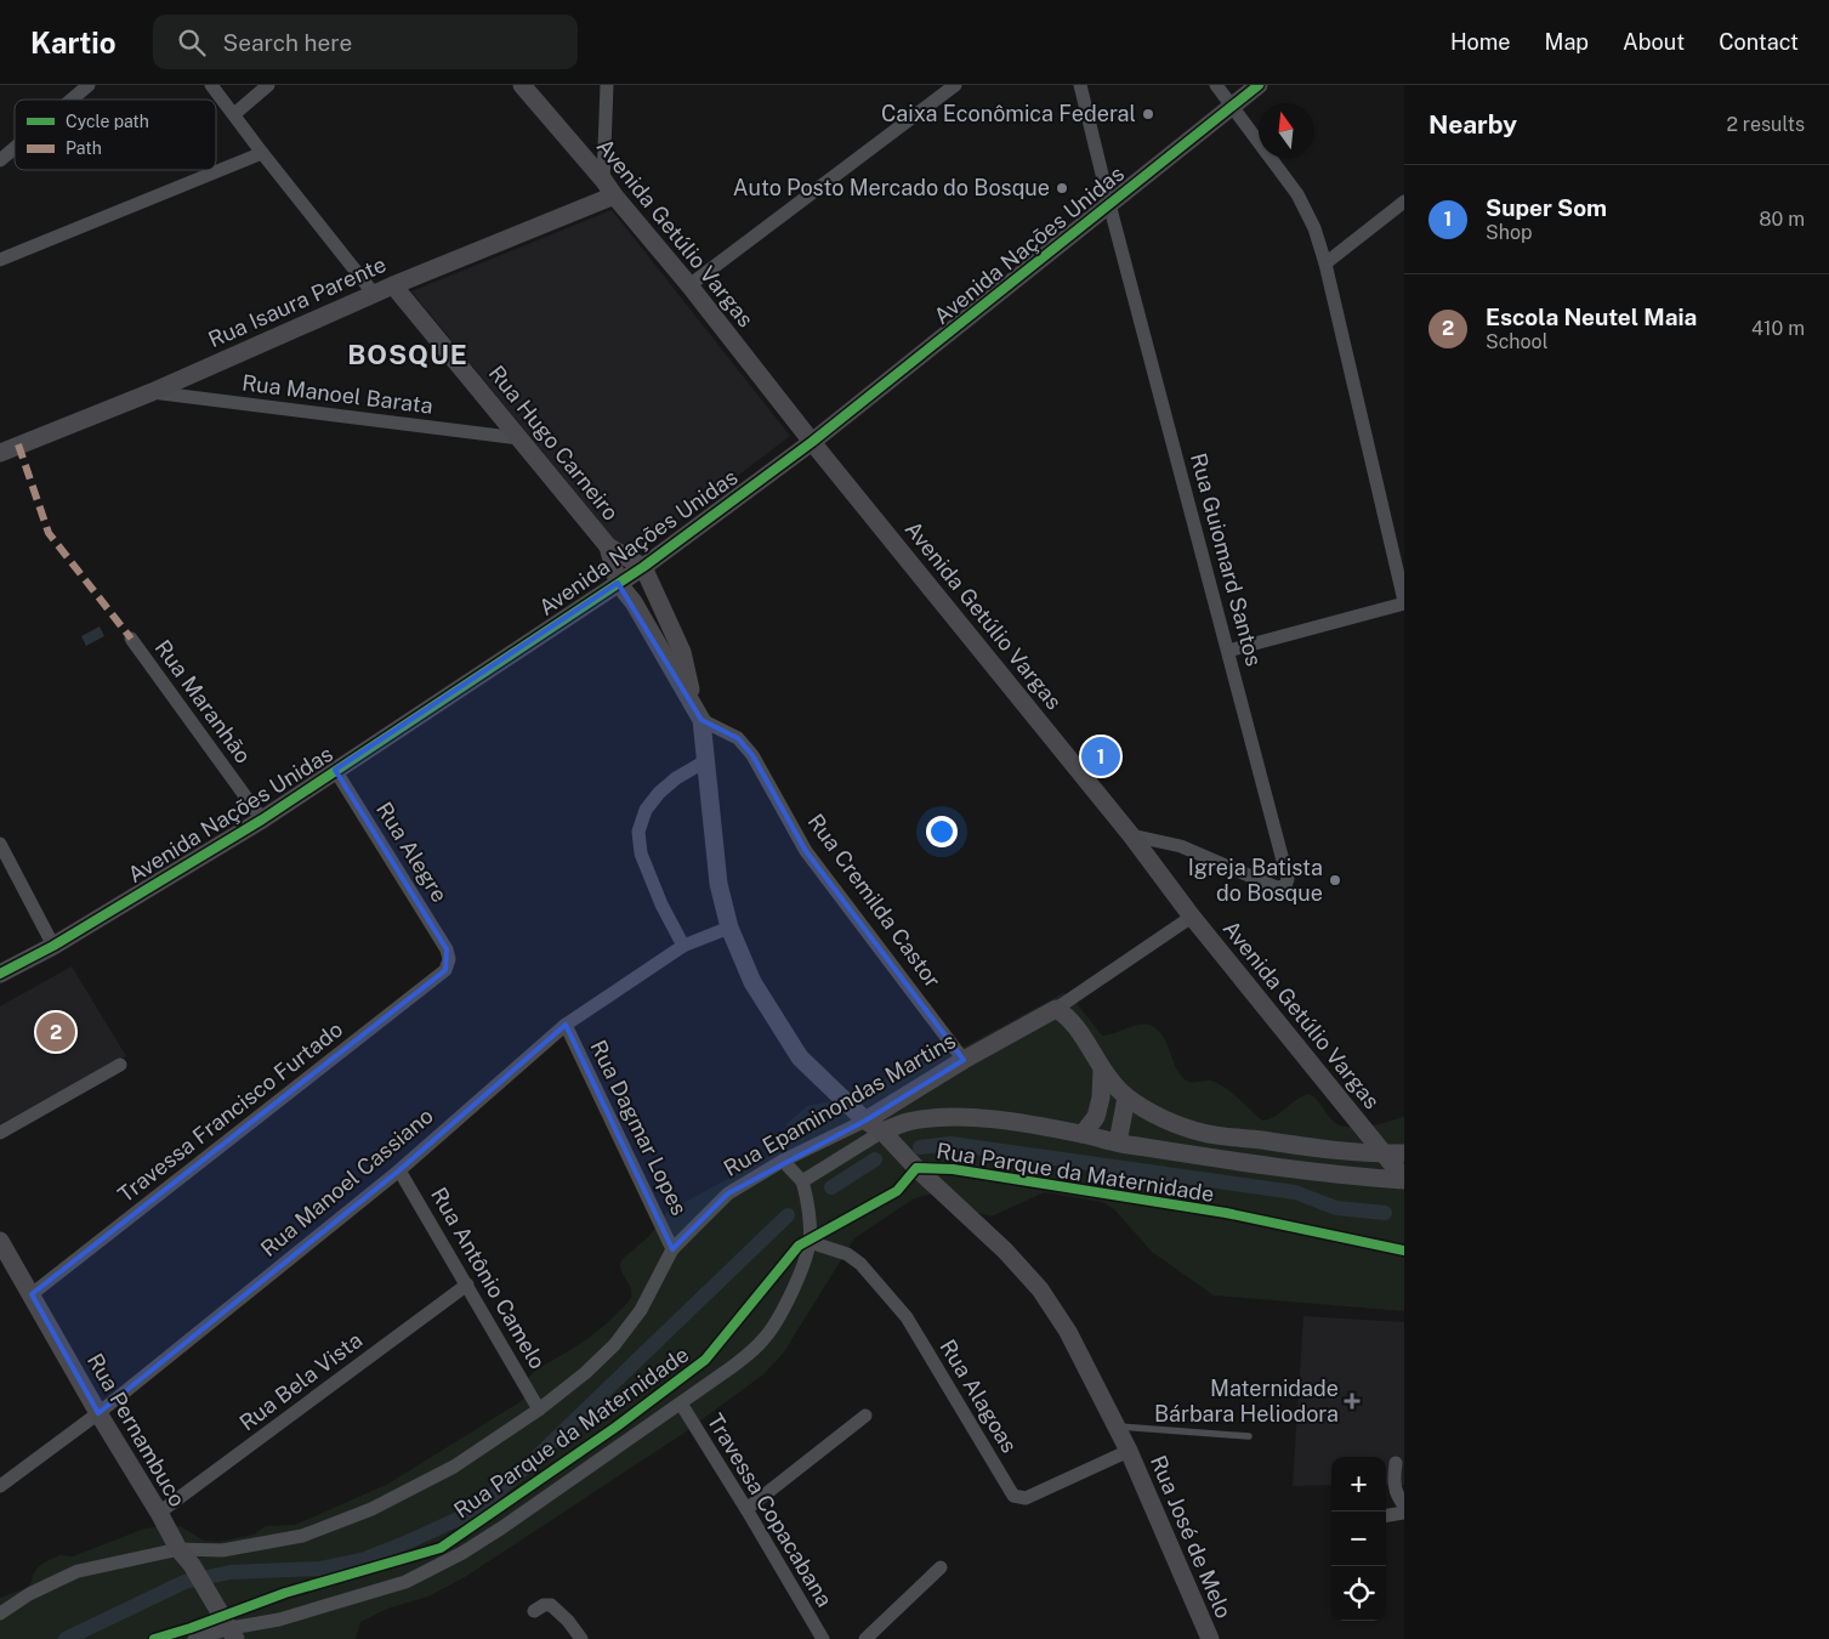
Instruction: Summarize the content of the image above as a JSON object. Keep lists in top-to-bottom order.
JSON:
{
  "streets": {
    "street": [
      "Avenida Getúlio Vargas",
      "Avenida Nações Unidas",
      "Rua Isaura Parente",
      "Rua Manoel Barata",
      "Rua Hugo Carneiro",
      "Rua Guiomard Santos",
      "Rua Maranhão",
      "Rua Alegre",
      "Rua Cremilda Castor",
      "Rua Epaminondas Martins",
      "Travessa Francisco Furtado",
      "Rua Dagmar Lopes",
      "Rua Parque da Maternidade",
      "Rua Manoel Cassiano",
      "Rua Antônio Camelo",
      "Rua Bela Vista",
      "Rua Alagoas",
      "Rua Pernambuco",
      "Travessa Copacabana",
      "Rua José de Melo"
    ]
  },
  "crossings": [
    ["Avenida Getúlio Vargas", "Avenida Nações Unidas"],
    ["Avenida Getúlio Vargas", "Rua Isaura Parente"],
    ["Avenida Getúlio Vargas", "Rua Guiomard Santos"],
    ["Avenida Getúlio Vargas", "Rua Epaminondas Martins"],
    ["Avenida Getúlio Vargas", "Rua Parque da Maternidade"],
    ["Avenida Nações Unidas", "Rua Hugo Carneiro"],
    ["Avenida Nações Unidas", "Rua Guiomard Santos"],
    ["Avenida Nações Unidas", "Rua Maranhão"],
    ["Avenida Nações Unidas", "Rua Alegre"],
    ["Rua Isaura Parente", "Rua Manoel Barata"],
    ["Rua Isaura Parente", "Rua Hugo Carneiro"],
    ["Rua Manoel Barata", "Rua Hugo Carneiro"],
    ["Rua Hugo Carneiro", "Rua José de Melo"],
    ["Rua Alegre", "Travessa Francisco Furtado"],
    ["Rua Cremilda Castor", "Rua Epaminondas Martins"],
    ["Rua Cremilda Castor", "Rua José de Melo"],
    ["Rua Epaminondas Martins", "Rua Dagmar Lopes"],
    ["Rua Epaminondas Martins", "Rua Antônio Camelo"],
    ["Rua Epaminondas Martins", "Rua Pernambuco"],
    ["Rua Epaminondas Martins", "Rua José de Melo"],
    ["Travessa Francisco Furtado", "Rua Pernambuco"],
    ["Rua Dagmar Lopes", "Rua Manoel Cassiano"],
    ["Rua Parque da Maternidade", "Rua Alagoas"],
    ["Rua Parque da Maternidade", "Rua Pernambuco"],
    ["Rua Parque da Maternidade", "Travessa Copacabana"],
    ["Rua Parque da Maternidade", "Rua José de Melo"],
    ["Rua Manoel Cassiano", "Rua Antônio Camelo"],
    ["Rua Manoel Cassiano", "Rua Pernambuco"],
    ["Rua Manoel Cassiano", "Rua José de Melo"],
    ["Rua Antônio Camelo", "Rua Bela Vista"],
    ["Rua Bela Vista", "Rua Pernambuco"],
    ["Rua Alagoas", "Rua José de Melo"]
  ],
  "districts": ["BOSQUE"],
  "places": {
    "other": ["Caixa Econômica Federal", "Auto Posto Mercado do Bosque", "Igreja Batista do Bosque"],
    "health": ["Maternidade Bárbara Heliodora"]
  },
  "legend": ["Cycle path", "Path"],
  "north": "top",
  "page": {
    "header": "Kartio",
    "search": "Search here",
    "nav": [
      "Home",
      "Map",
      "About",
      "Contact"
    ],
    "heading": ["Nearby", "2 results"],
    "list": [
      {
        "mark": "1",
        "name": "Super Som",
        "note": "Shop",
        "value": "80 m"
      },
      {
        "mark": "2",
        "name": "Escola Neutel Maia",
        "note": "School",
        "value": "410 m"
      }
    ],
    "pins": ["1", "2"],
    "map_buttons": ["+", "−"]
  }
}
